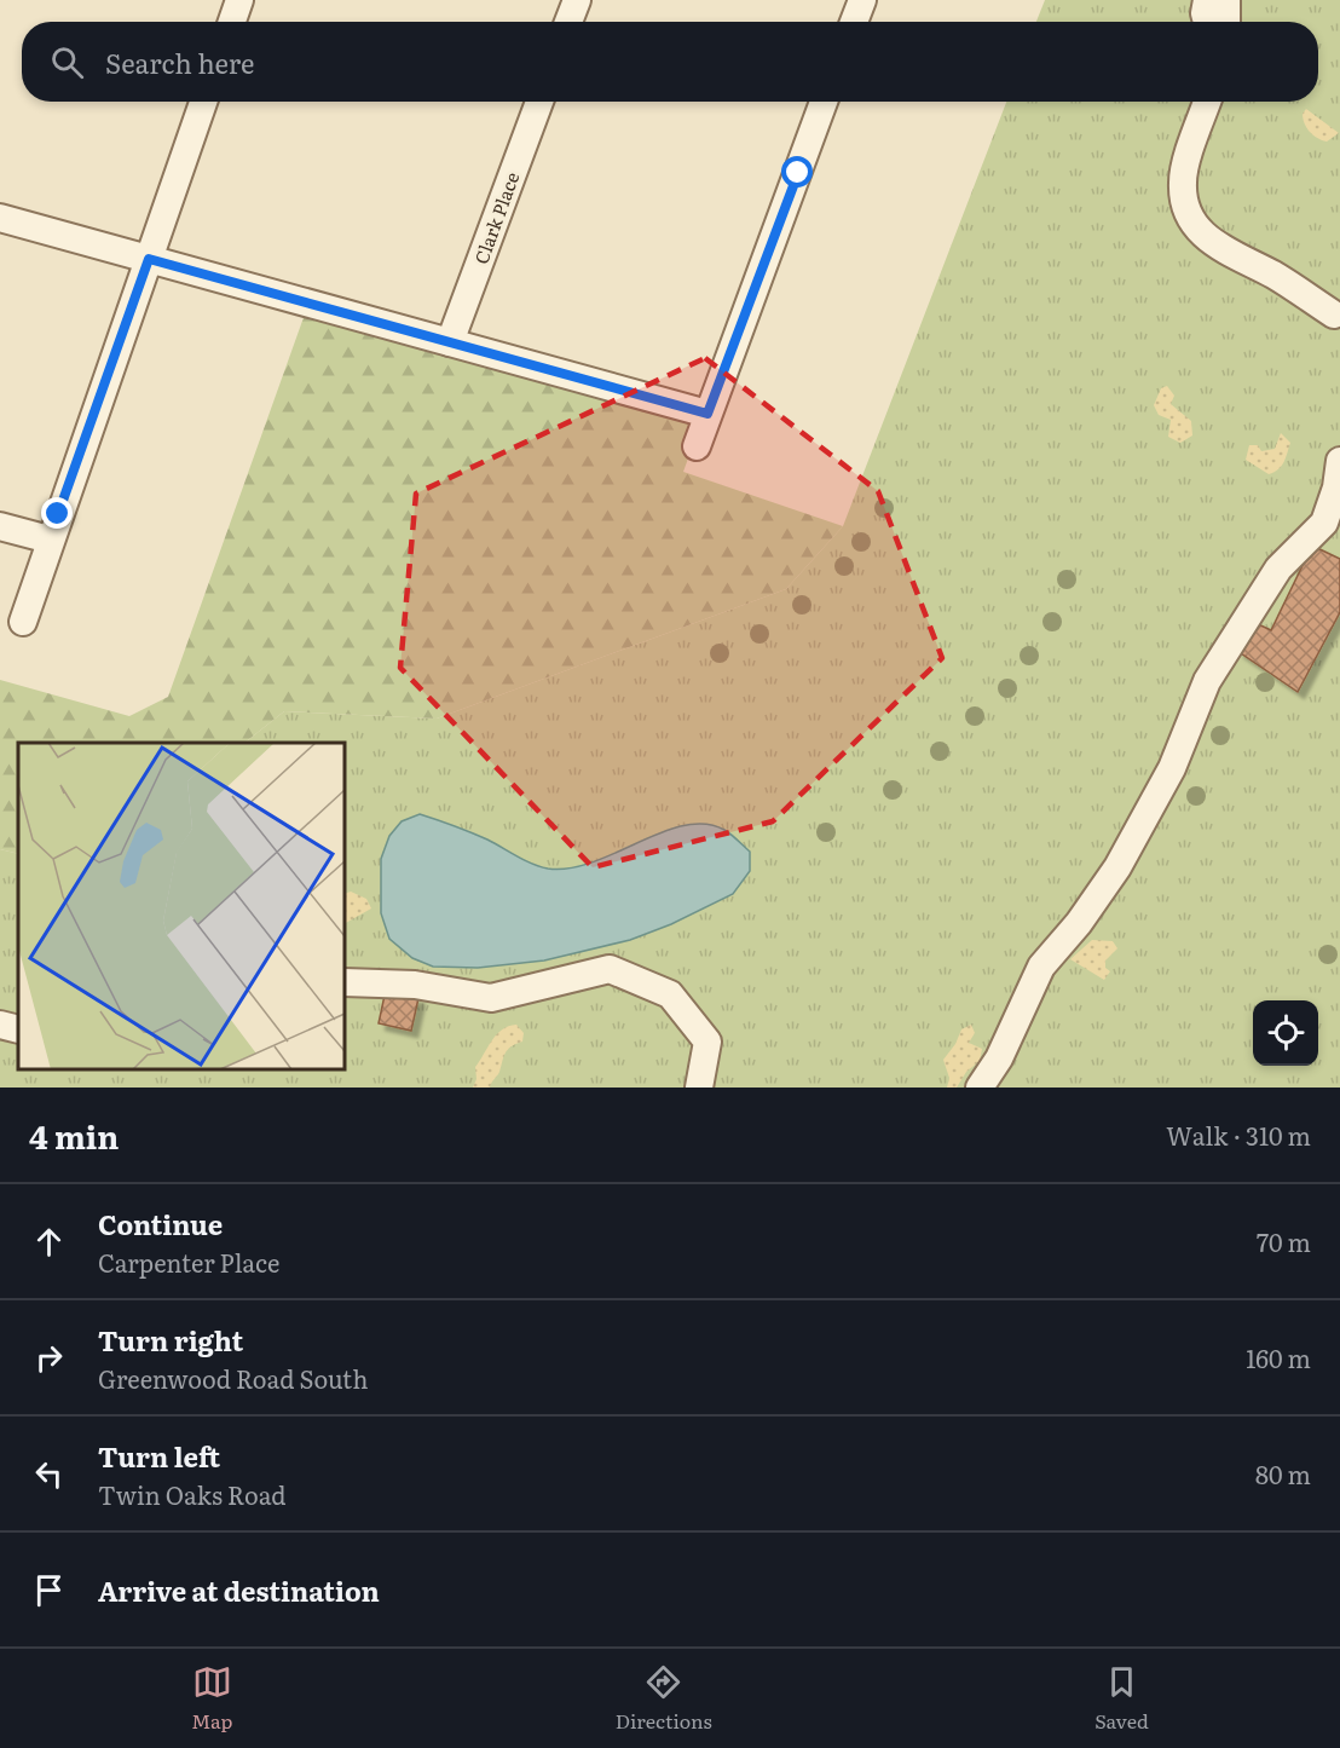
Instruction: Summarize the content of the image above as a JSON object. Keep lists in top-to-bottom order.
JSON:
{
  "streets": {
    "street": ["Clark Place"]
  },
  "page": {
    "search": "Search here",
    "heading": ["4 min", "Walk · 310 m"],
    "list": [
      ["Continue", "Carpenter Place", "70 m"],
      ["Turn right", "Greenwood Road South", "160 m"],
      ["Turn left", "Twin Oaks Road", "80 m"],
      "Arrive at destination"
    ],
    "nav": ["Map", "Directions", "Saved"]
  }
}
